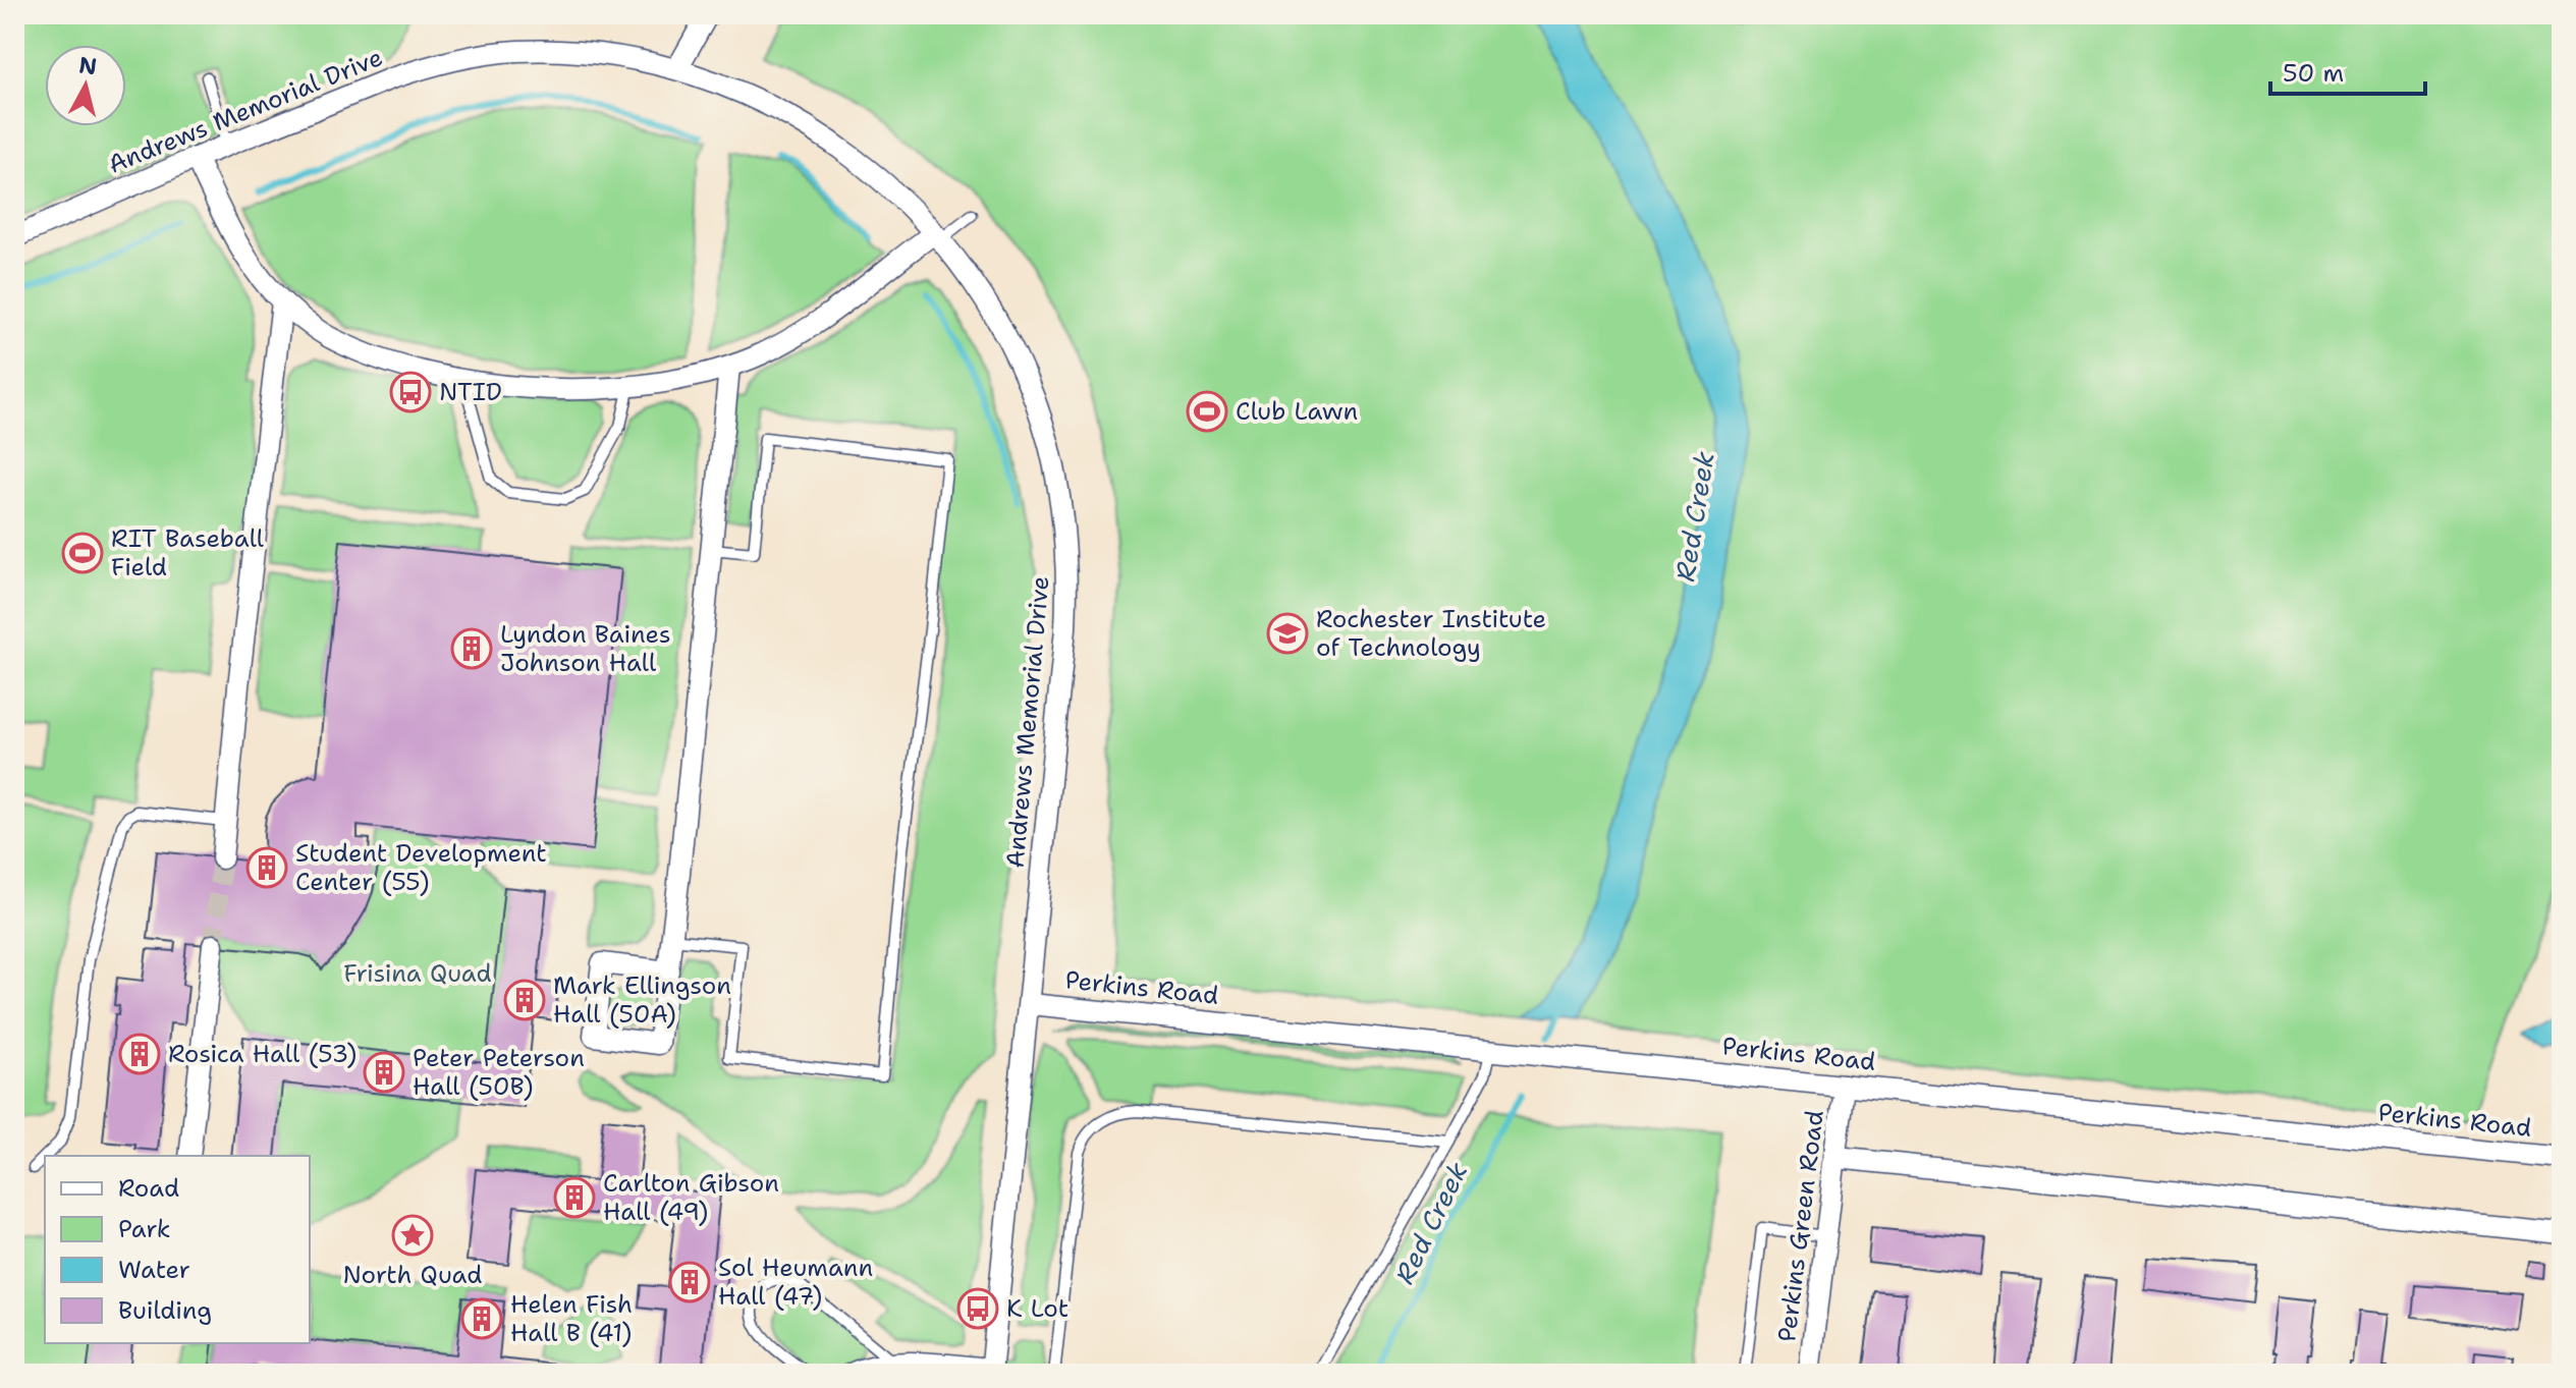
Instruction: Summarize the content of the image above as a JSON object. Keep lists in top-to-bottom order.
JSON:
{
  "streets": {
    "street": ["Andrews Memorial Drive", "Perkins Road", "Perkins Green Road"]
  },
  "crossings": [
    ["Andrews Memorial Drive", "Perkins Road"],
    ["Perkins Road", "Perkins Green Road"]
  ],
  "water": ["Red Creek"],
  "parks": ["Frisina Quad"],
  "places": {
    "bus stop": ["NTID", "K Lot"],
    "sports": ["Club Lawn", "RIT Baseball Field"],
    "school or university": ["Rochester Institute of Technology"],
    "building": [
      "Lyndon Baines Johnson Hall",
      "Student Development Center (55)",
      "Mark Ellingson Hall (50A)",
      "Rosica Hall (53)",
      "Peter Peterson Hall (50B)",
      "Carlton Gibson Hall (49)",
      "Sol Heumann Hall (47)",
      "Helen Fish Hall B (41)"
    ],
    "place": ["North Quad"]
  },
  "legend": [
    "Road",
    "Park",
    "Water",
    "Building"
  ],
  "scale_bar": "50 m",
  "north": "top"
}
